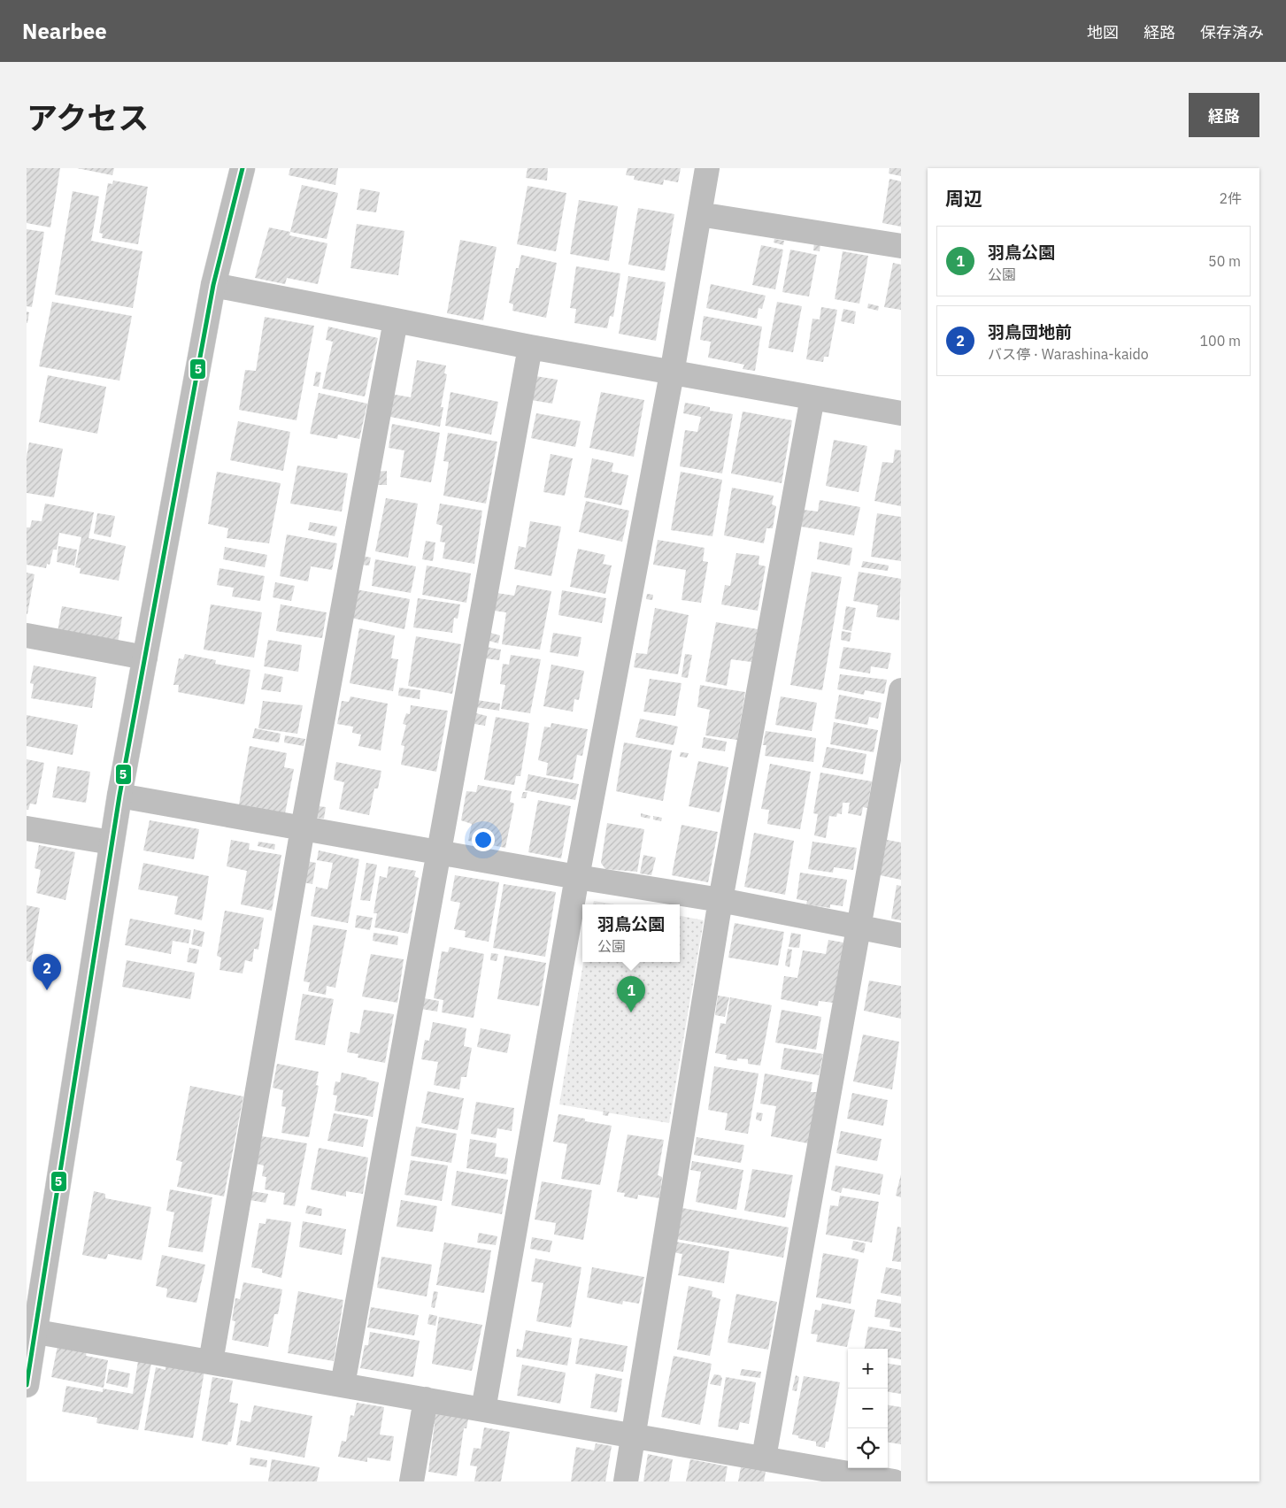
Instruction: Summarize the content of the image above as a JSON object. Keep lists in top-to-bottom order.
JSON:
{
  "lines": ["transit line 5"],
  "page": {
    "header": "Nearbee",
    "nav": ["地図", "経路", "保存済み"],
    "title": "アクセス",
    "buttons": "経路",
    "heading": ["周辺", "2件"],
    "list": [
      {
        "mark": "1",
        "name": "羽鳥公園",
        "note": "公園",
        "value": "50 m"
      },
      {
        "mark": "2",
        "name": "羽鳥団地前",
        "note": "バス停 · Warashina-kaido",
        "value": "100 m"
      }
    ],
    "popup": ["羽鳥公園", "公園"],
    "pins": ["2", "1"],
    "map_buttons": ["+", "−"]
  }
}
